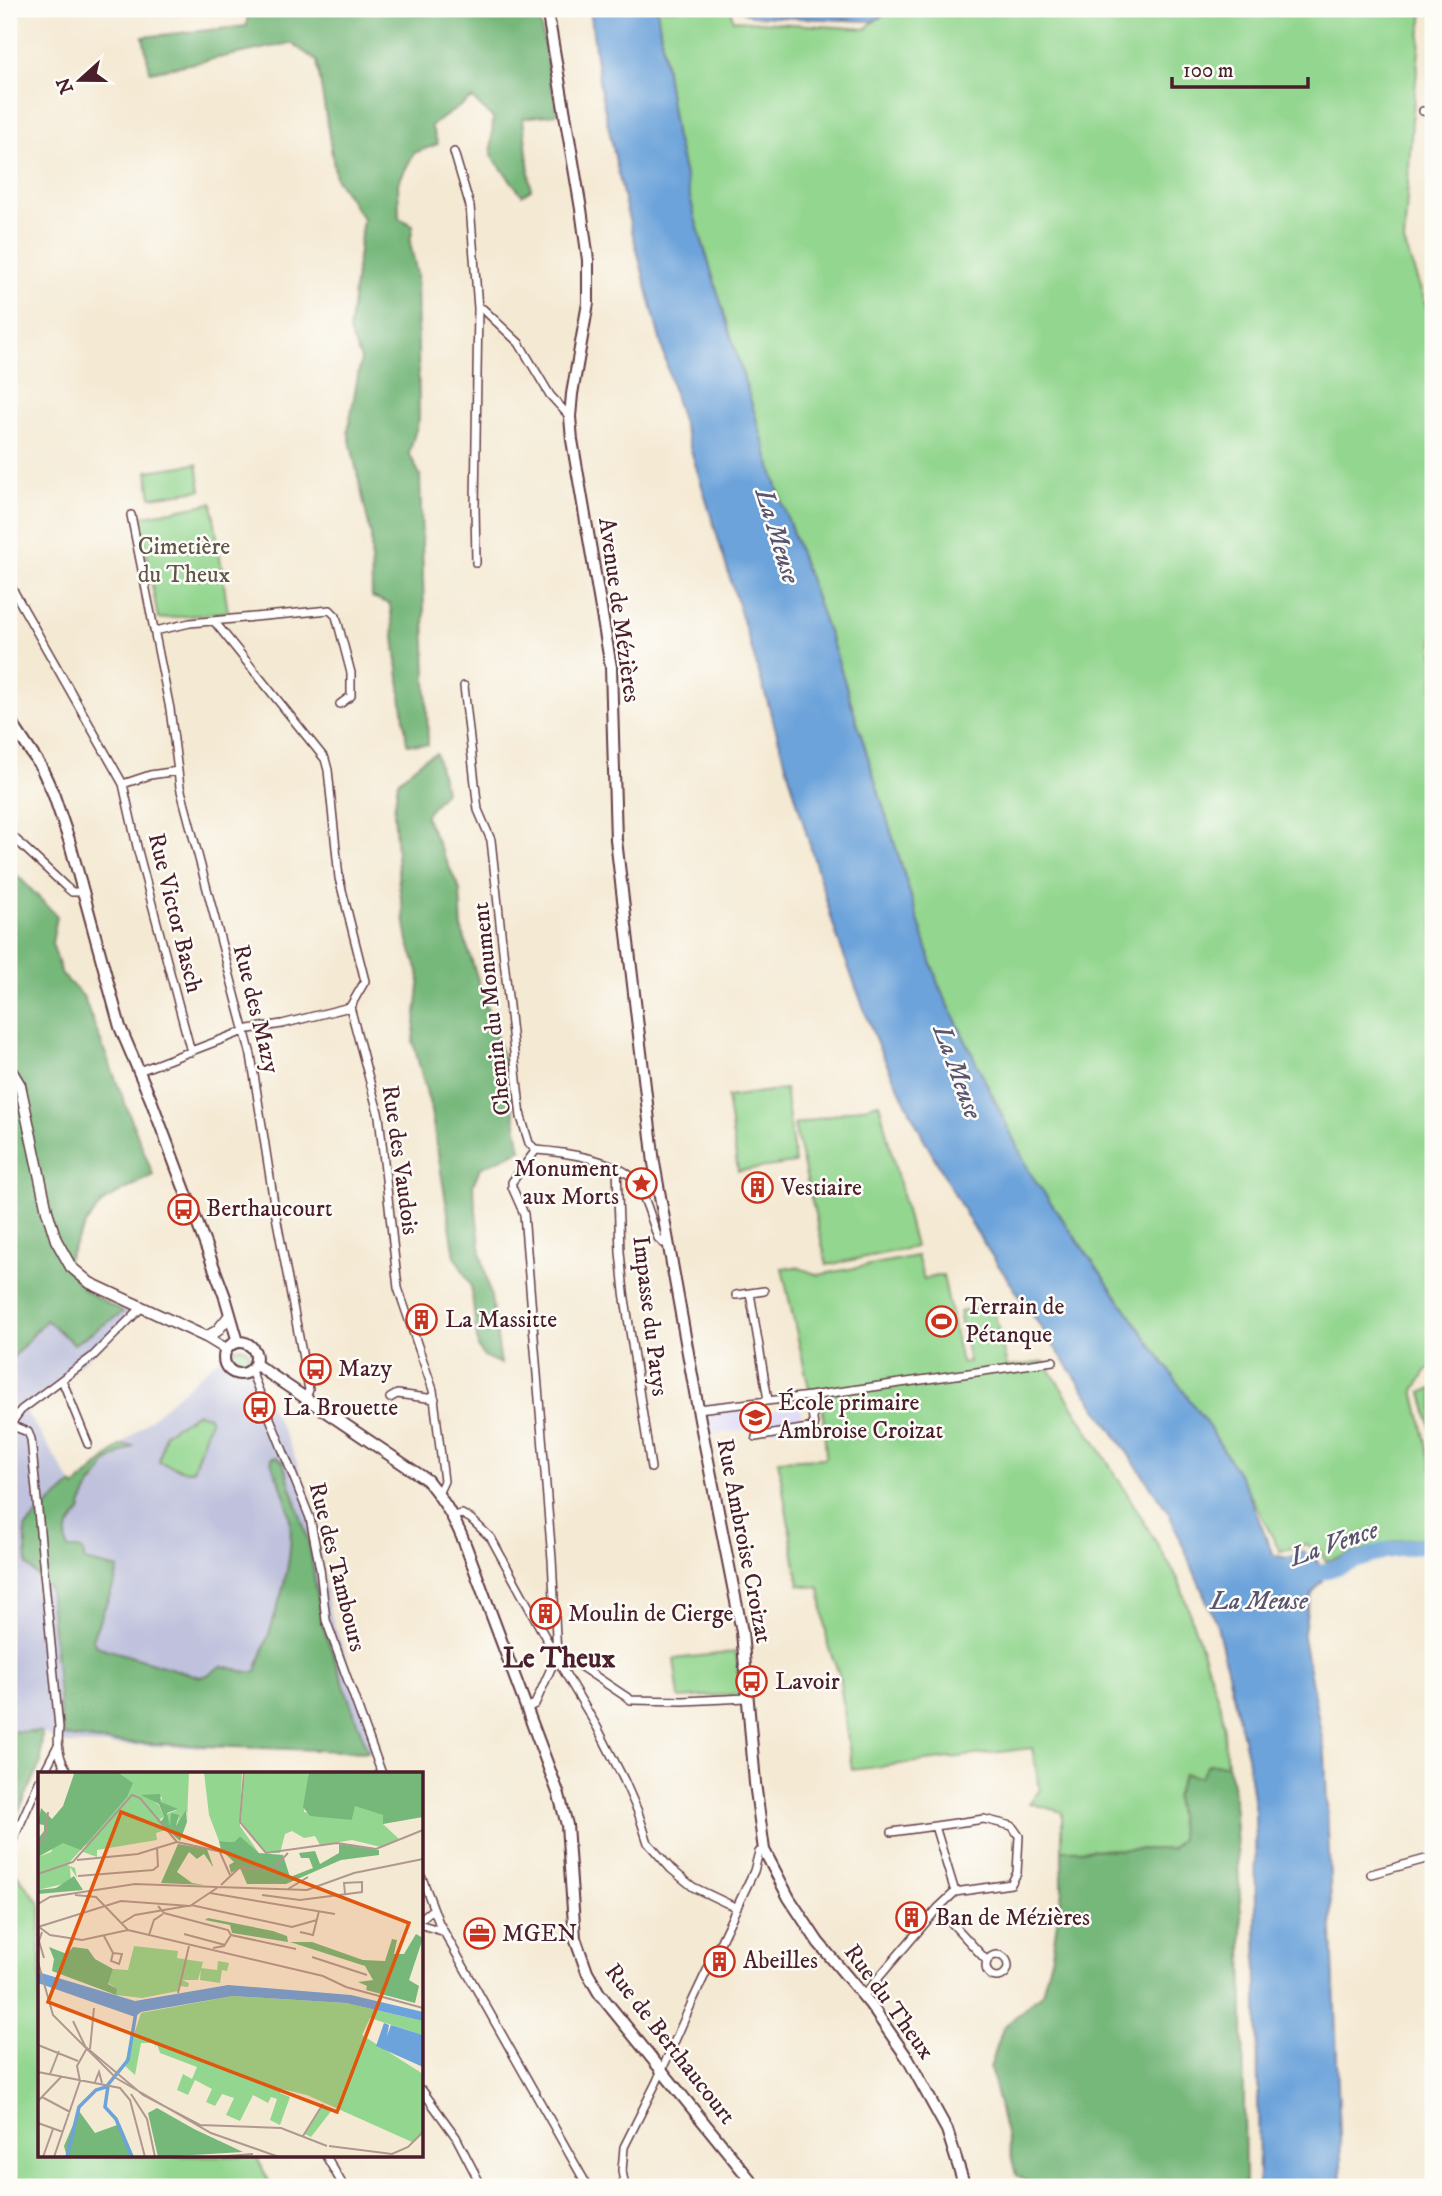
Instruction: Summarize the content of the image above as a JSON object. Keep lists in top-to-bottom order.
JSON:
{
  "streets": {
    "main road": [
      "Avenue de Mézières",
      "Rue Ambroise Croizat",
      "Rue du Theux",
      "Rue de Berthaucourt"
    ],
    "street": [
      "Rue Victor Basch",
      "Rue des Mazy",
      "Chemin du Monument",
      "Rue des Vaudois",
      "Impasse du Patys",
      "Rue des Tambours"
    ]
  },
  "crossings": [
    ["Avenue de Mézières", "Rue Ambroise Croizat"],
    ["Rue des Mazy", "Rue de Berthaucourt"],
    ["Rue des Vaudois", "Rue de Berthaucourt"],
    ["Rue Ambroise Croizat", "Rue du Theux"],
    ["Rue des Tambours", "Rue de Berthaucourt"]
  ],
  "districts": ["Le Theux"],
  "water": ["La Meuse", "La Vence"],
  "parks": ["Cimetière du Theux"],
  "places": {
    "place": ["Monument aux Morts"],
    "building": [
      "Vestiaire",
      "La Massitte",
      "Moulin de Cierge",
      "Ban de Mézières",
      "Abeilles"
    ],
    "bus stop": [
      "Berthaucourt",
      "Mazy",
      "La Brouette",
      "Lavoir"
    ],
    "sports": ["Terrain de Pétanque"],
    "school or university": ["École primaire Ambroise Croizat"],
    "office": ["MGEN"]
  },
  "scale_bar": "100 m",
  "north": "left"
}
